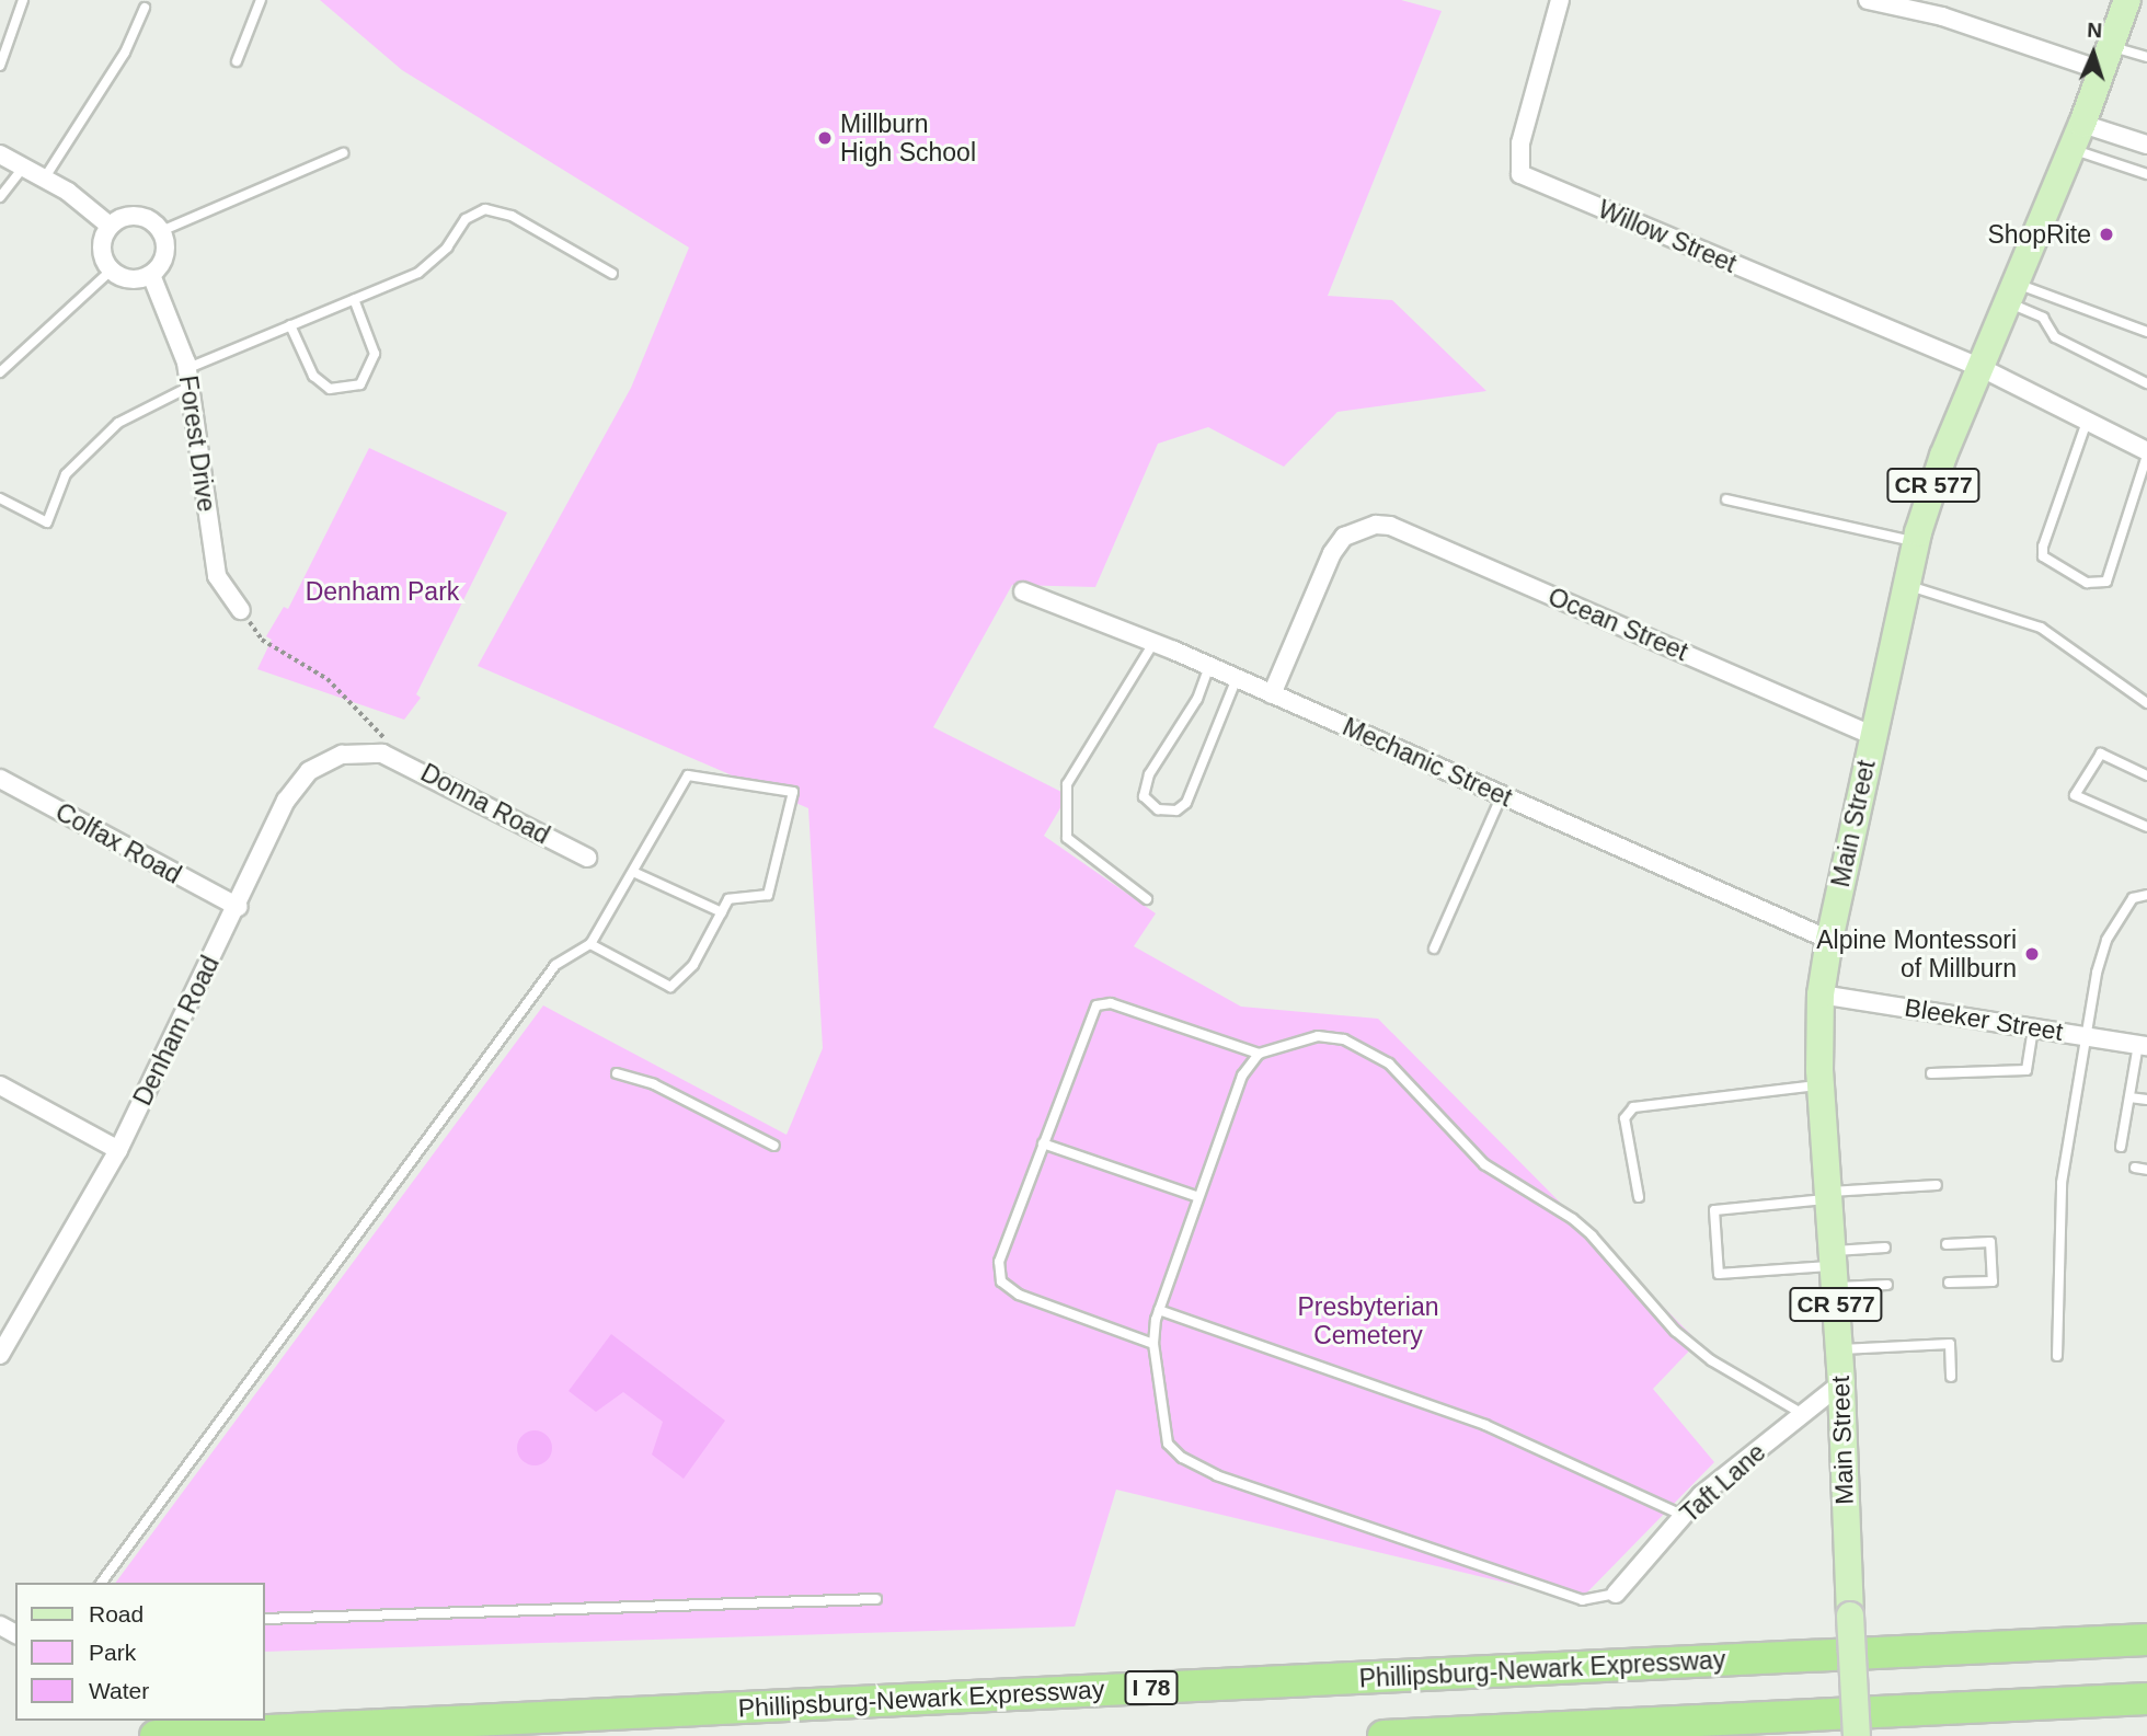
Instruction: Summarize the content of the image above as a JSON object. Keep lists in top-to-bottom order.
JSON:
{
  "streets": {
    "highway": ["Phillipsburg-Newark Expressway", "I 78"],
    "main road": ["CR 577", "Main Street"],
    "street": [
      "Willow Street",
      "Forest Drive",
      "Ocean Street",
      "Mechanic Street",
      "Donna Road",
      "Colfax Road",
      "Bleeker Street",
      "Denham Road",
      "Taft Lane"
    ]
  },
  "crossings": [
    ["Willow Street", "Main Street"],
    ["Ocean Street", "Mechanic Street"],
    ["Ocean Street", "Main Street"],
    ["Mechanic Street", "Main Street"],
    ["Donna Road", "Denham Road"],
    ["Main Street", "Bleeker Street"],
    ["Main Street", "Taft Lane"],
    ["Colfax Road", "Denham Road"]
  ],
  "parks": ["Denham Park", "Presbyterian Cemetery"],
  "places": ["Millburn High School", "ShopRite", "Alpine Montessori of Millburn"],
  "legend": ["Road", "Park", "Water"],
  "north": "top"
}
